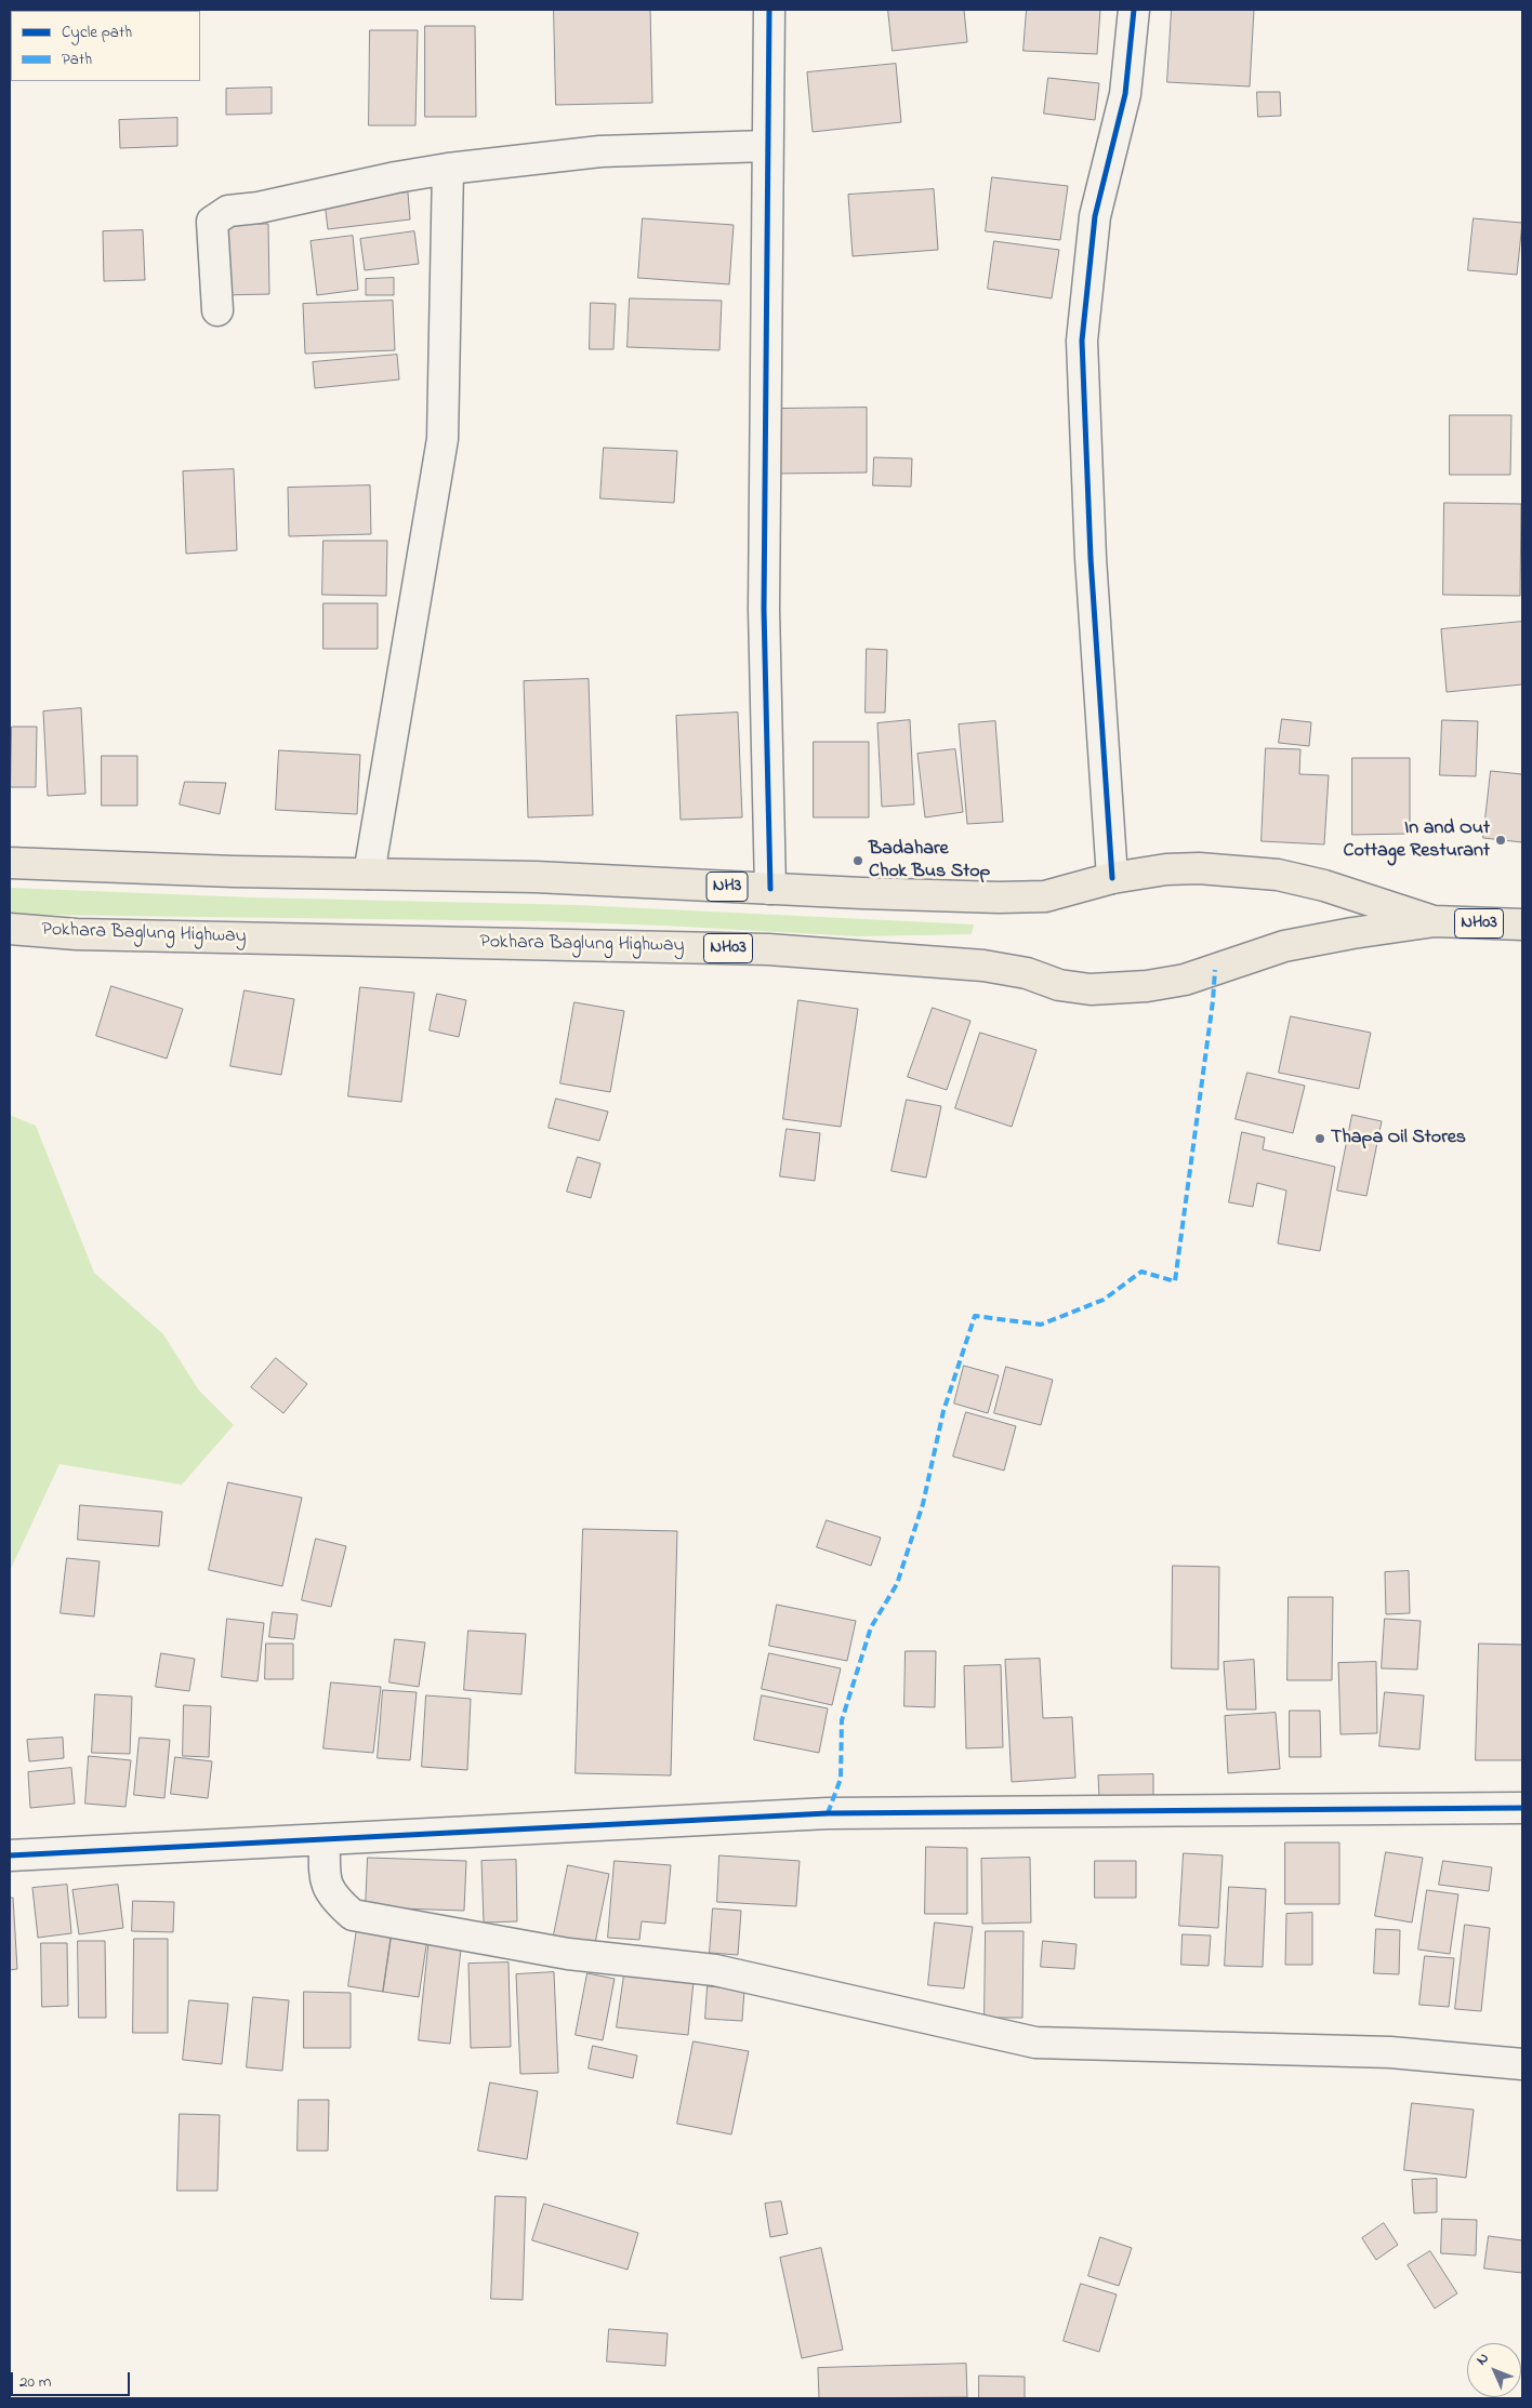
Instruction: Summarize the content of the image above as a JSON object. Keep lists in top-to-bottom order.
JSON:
{
  "streets": {
    "highway": ["NH3", "NH03", "Pokhara Baglung Highway"]
  },
  "places": ["In and Out Cottage Resturant", "Badahare Chok Bus Stop", "Thapa Oil Stores"],
  "legend": ["Cycle path", "Path"],
  "scale_bar": "20 m",
  "north": "top left"
}
